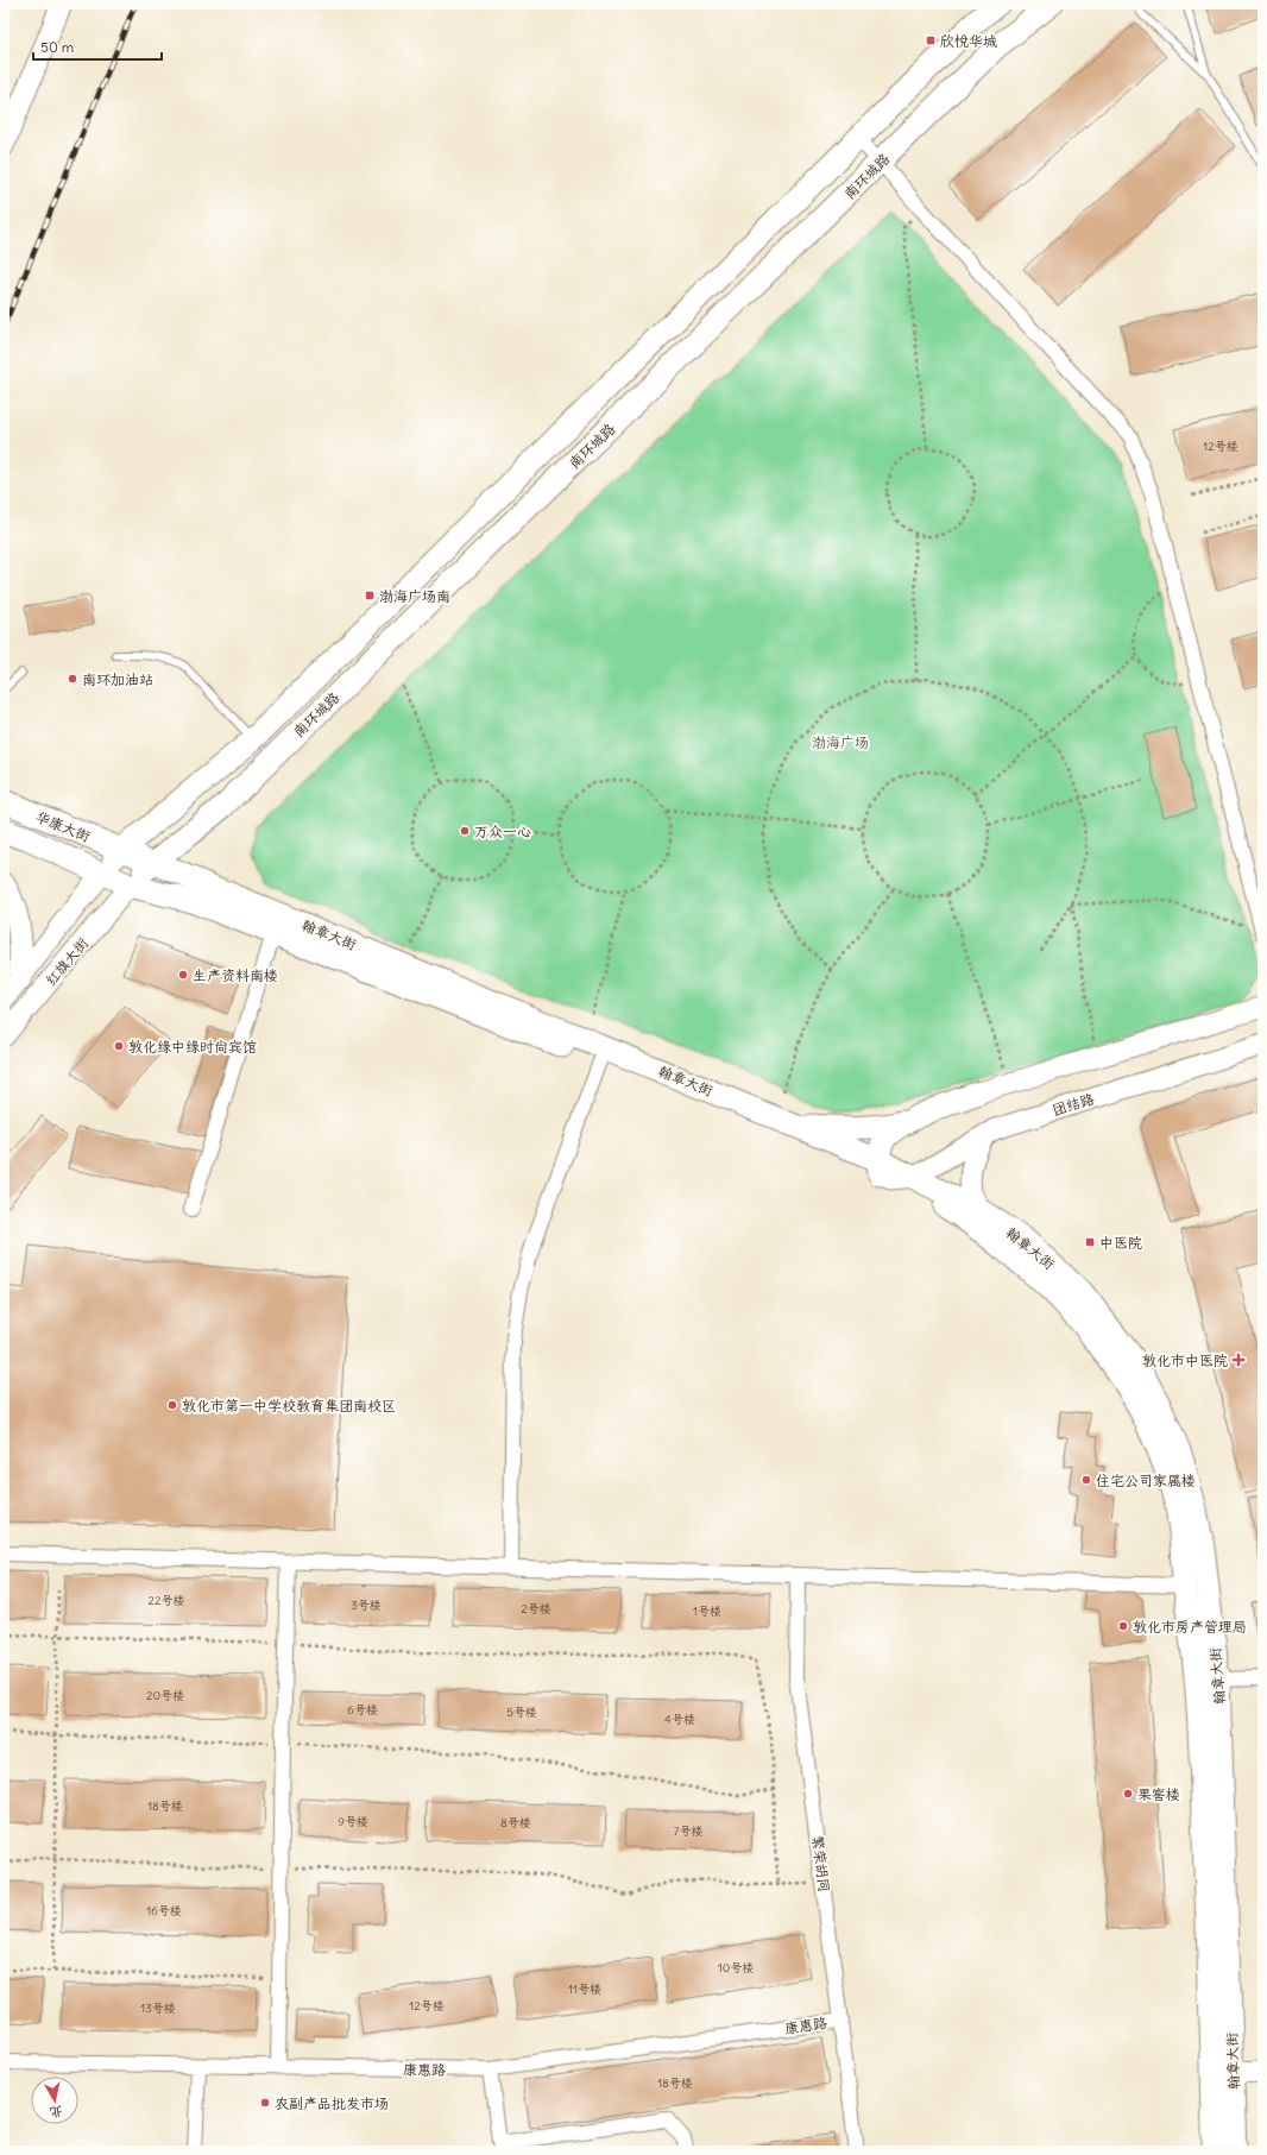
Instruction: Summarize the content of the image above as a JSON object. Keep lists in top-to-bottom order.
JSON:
{
  "streets": {
    "main road": [
      "南环城路",
      "华康大街",
      "翰章大街",
      "红旗大街",
      "团结路"
    ],
    "street": ["繁荣胡同", "康惠路"]
  },
  "crossings": [
    ["南环城路", "华康大街"],
    ["南环城路", "翰章大街"],
    ["南环城路", "红旗大街"],
    ["华康大街", "翰章大街"],
    ["华康大街", "红旗大街"],
    ["翰章大街", "红旗大街"],
    ["翰章大街", "团结路"],
    ["繁荣胡同", "康惠路"]
  ],
  "parks": ["渤海广场"],
  "places": {
    "transit": ["欣悦华城", "渤海广场南", "中医院"],
    "other": [
      "南环加油站",
      "万众一心",
      "生产资料南楼",
      "敦化缘中缘时尚宾馆",
      "敦化市第一中学校教育集团南校区",
      "住宅公司家属楼",
      "敦化市房产管理局",
      "果窖楼",
      "农副产品批发市场"
    ],
    "health": ["敦化市中医院"]
  },
  "house_numbers": [
    "12号楼",
    "22号楼",
    "3号楼",
    "2号楼",
    "1号楼",
    "20号楼",
    "6号楼",
    "5号楼",
    "4号楼",
    "18号楼",
    "9号楼",
    "8号楼",
    "7号楼",
    "16号楼",
    "10号楼",
    "11号楼",
    "12号楼",
    "13号楼",
    "18号楼"
  ],
  "scale_bar": "50 m",
  "north": "bottom"
}
